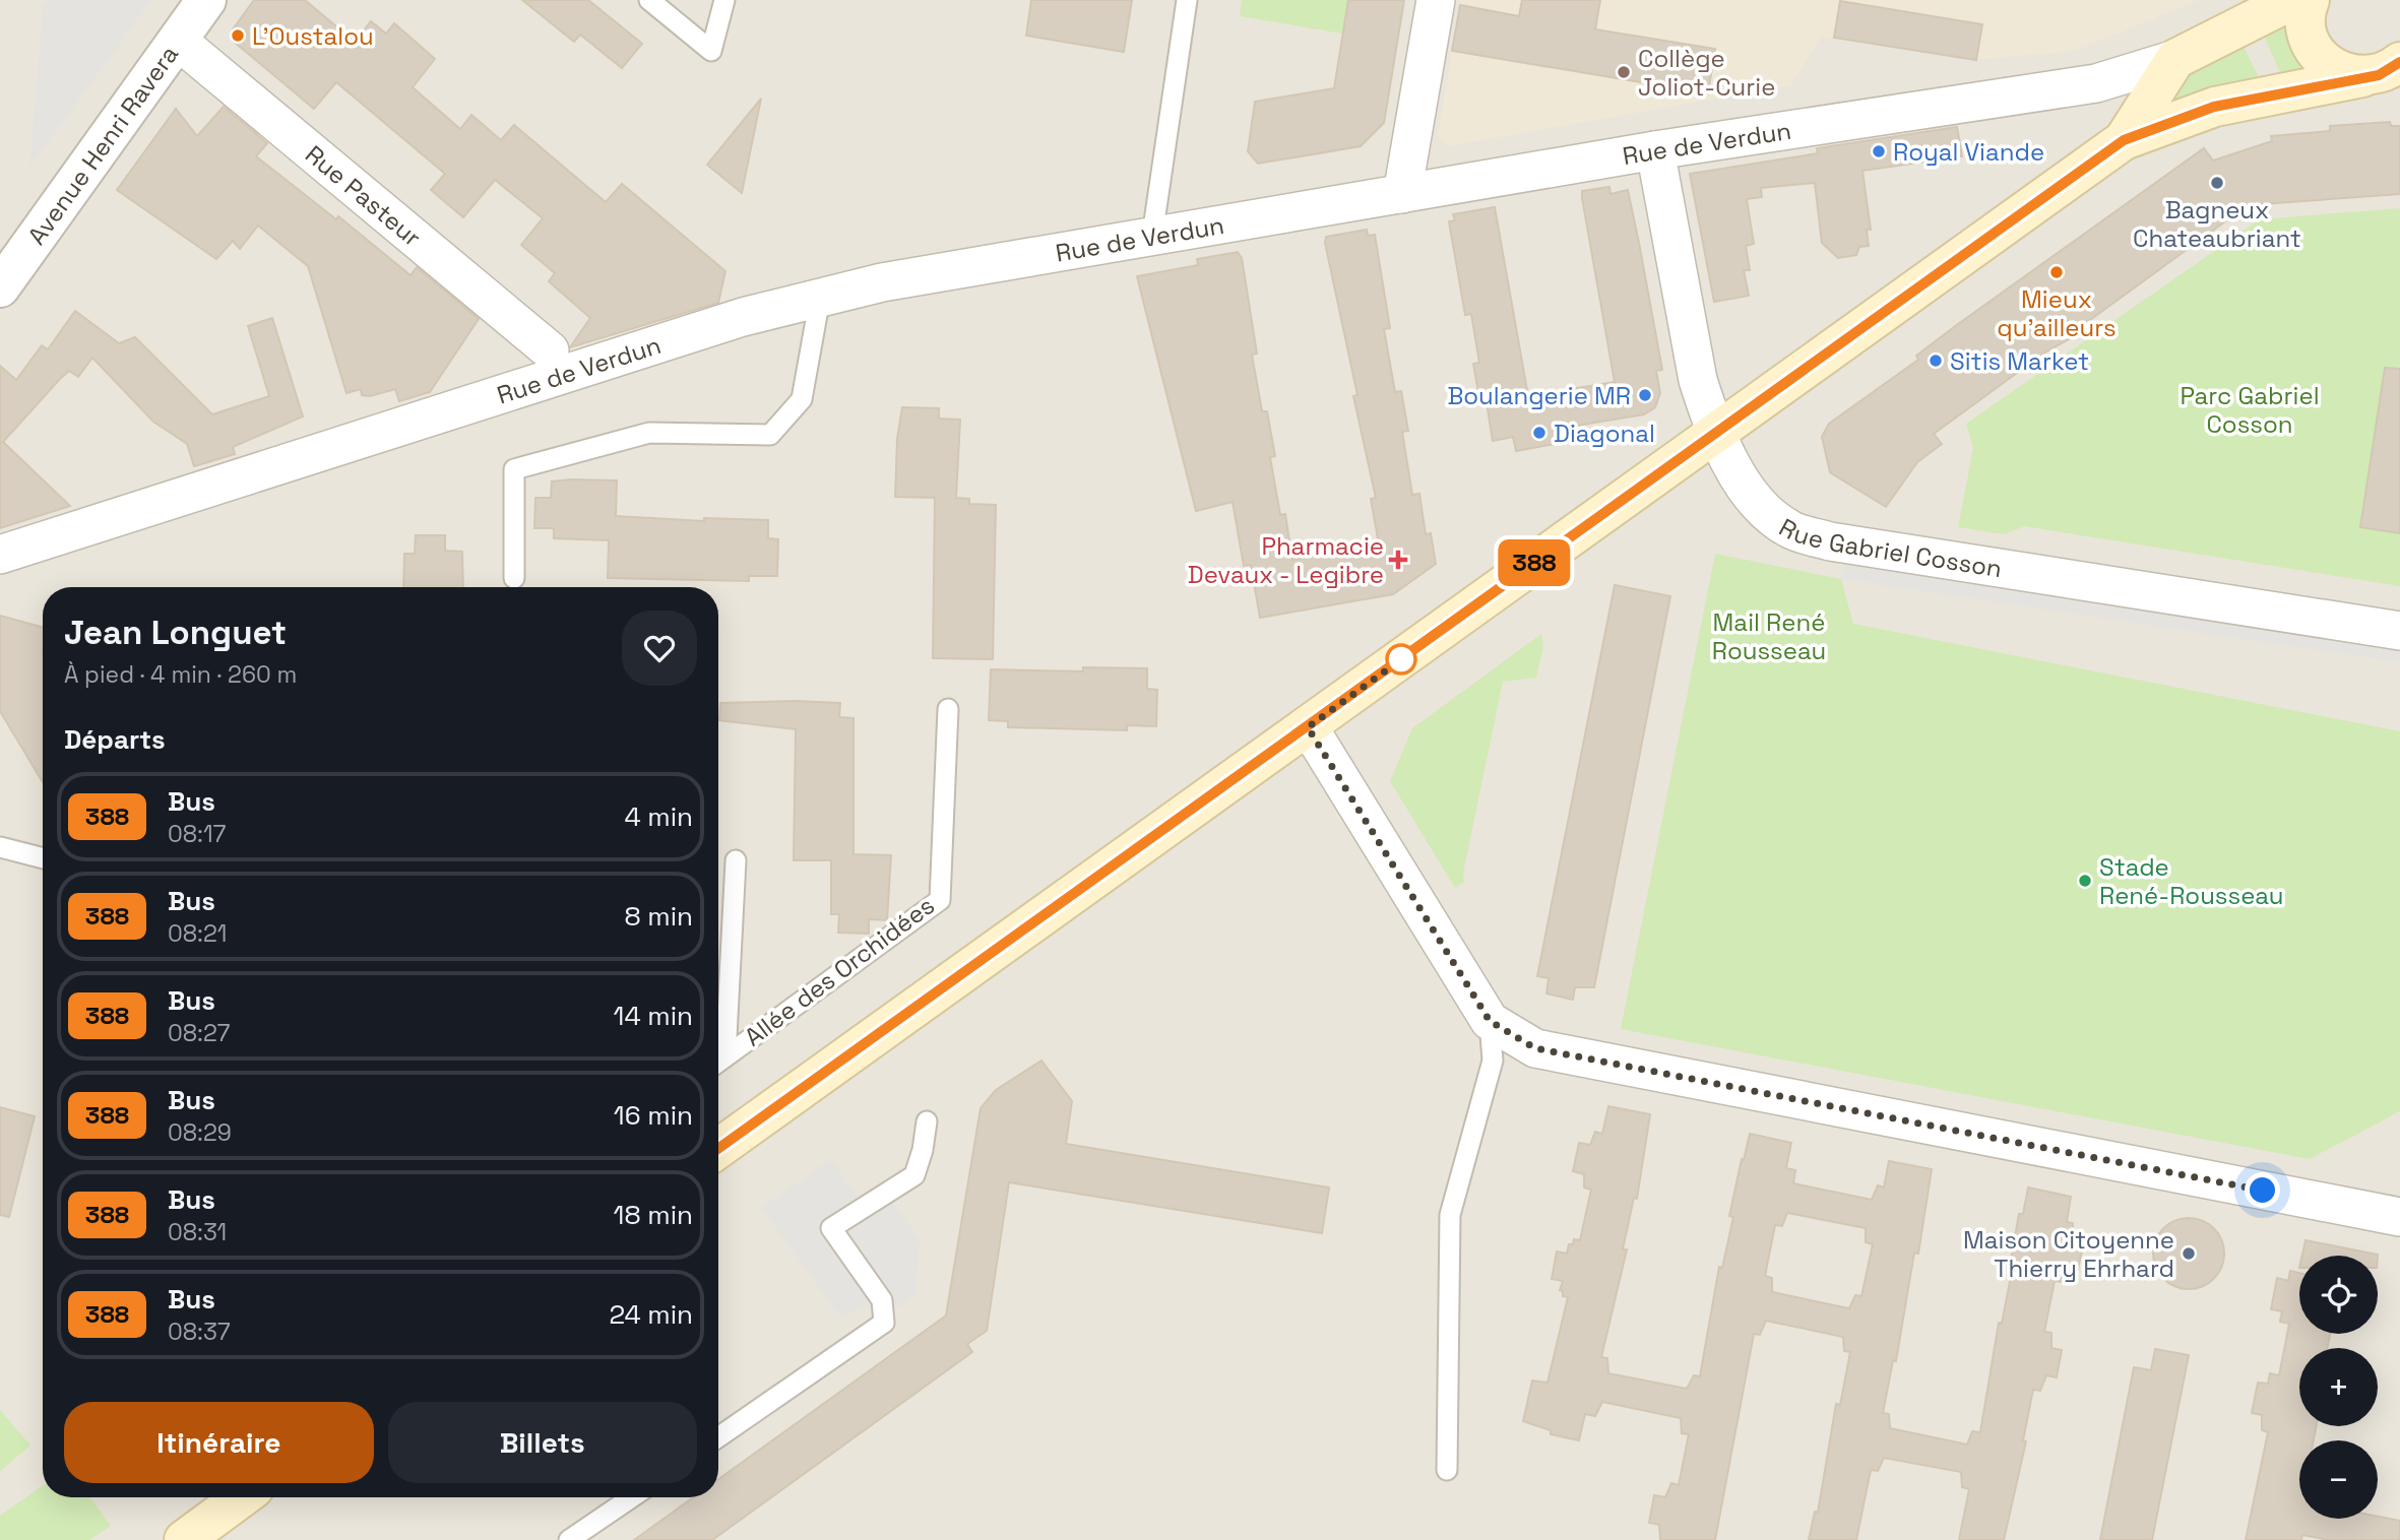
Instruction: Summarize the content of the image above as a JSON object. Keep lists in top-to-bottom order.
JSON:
{
  "streets": {
    "main road": ["Rue de Verdun"],
    "street": ["Avenue Henri Ravera", "Rue Pasteur", "Rue Gabriel Cosson"],
    "lane": ["Allée des Orchidées"]
  },
  "crossings": [
    ["Rue de Verdun", "Rue Gabriel Cosson"],
    ["Avenue Henri Ravera", "Rue Pasteur"]
  ],
  "parks": ["Parc Gabriel Cosson", "Mail René Rousseau"],
  "places": {
    "other": [
      "L'Oustalou",
      "Collège Joliot-Curie",
      "Royal Viande",
      "Bagneux Chateaubriant",
      "Mieux qu'ailleurs",
      "Sitis Market",
      "Boulangerie MR",
      "Diagonal",
      "Stade René-Rousseau",
      "Maison Citoyenne Thierry Ehrhard"
    ],
    "health": ["Pharmacie Devaux - Legibre"]
  },
  "lines": ["bus line 388"],
  "page": {
    "on_map": "388",
    "heading": [
      ["Jean Longuet", "À pied · 4 min · 260 m"],
      "Départs"
    ],
    "list": [
      {
        "mark": "388",
        "name": "Bus",
        "note": "08:17",
        "value": "4 min"
      },
      {
        "mark": "388",
        "name": "Bus",
        "note": "08:21",
        "value": "8 min"
      },
      {
        "mark": "388",
        "name": "Bus",
        "note": "08:27",
        "value": "14 min"
      },
      {
        "mark": "388",
        "name": "Bus",
        "note": "08:29",
        "value": "16 min"
      },
      {
        "mark": "388",
        "name": "Bus",
        "note": "08:31",
        "value": "18 min"
      },
      {
        "mark": "388",
        "name": "Bus",
        "note": "08:37",
        "value": "24 min"
      }
    ],
    "map_buttons": ["+", "−"],
    "buttons": ["Itinéraire", "Billets"]
  }
}
